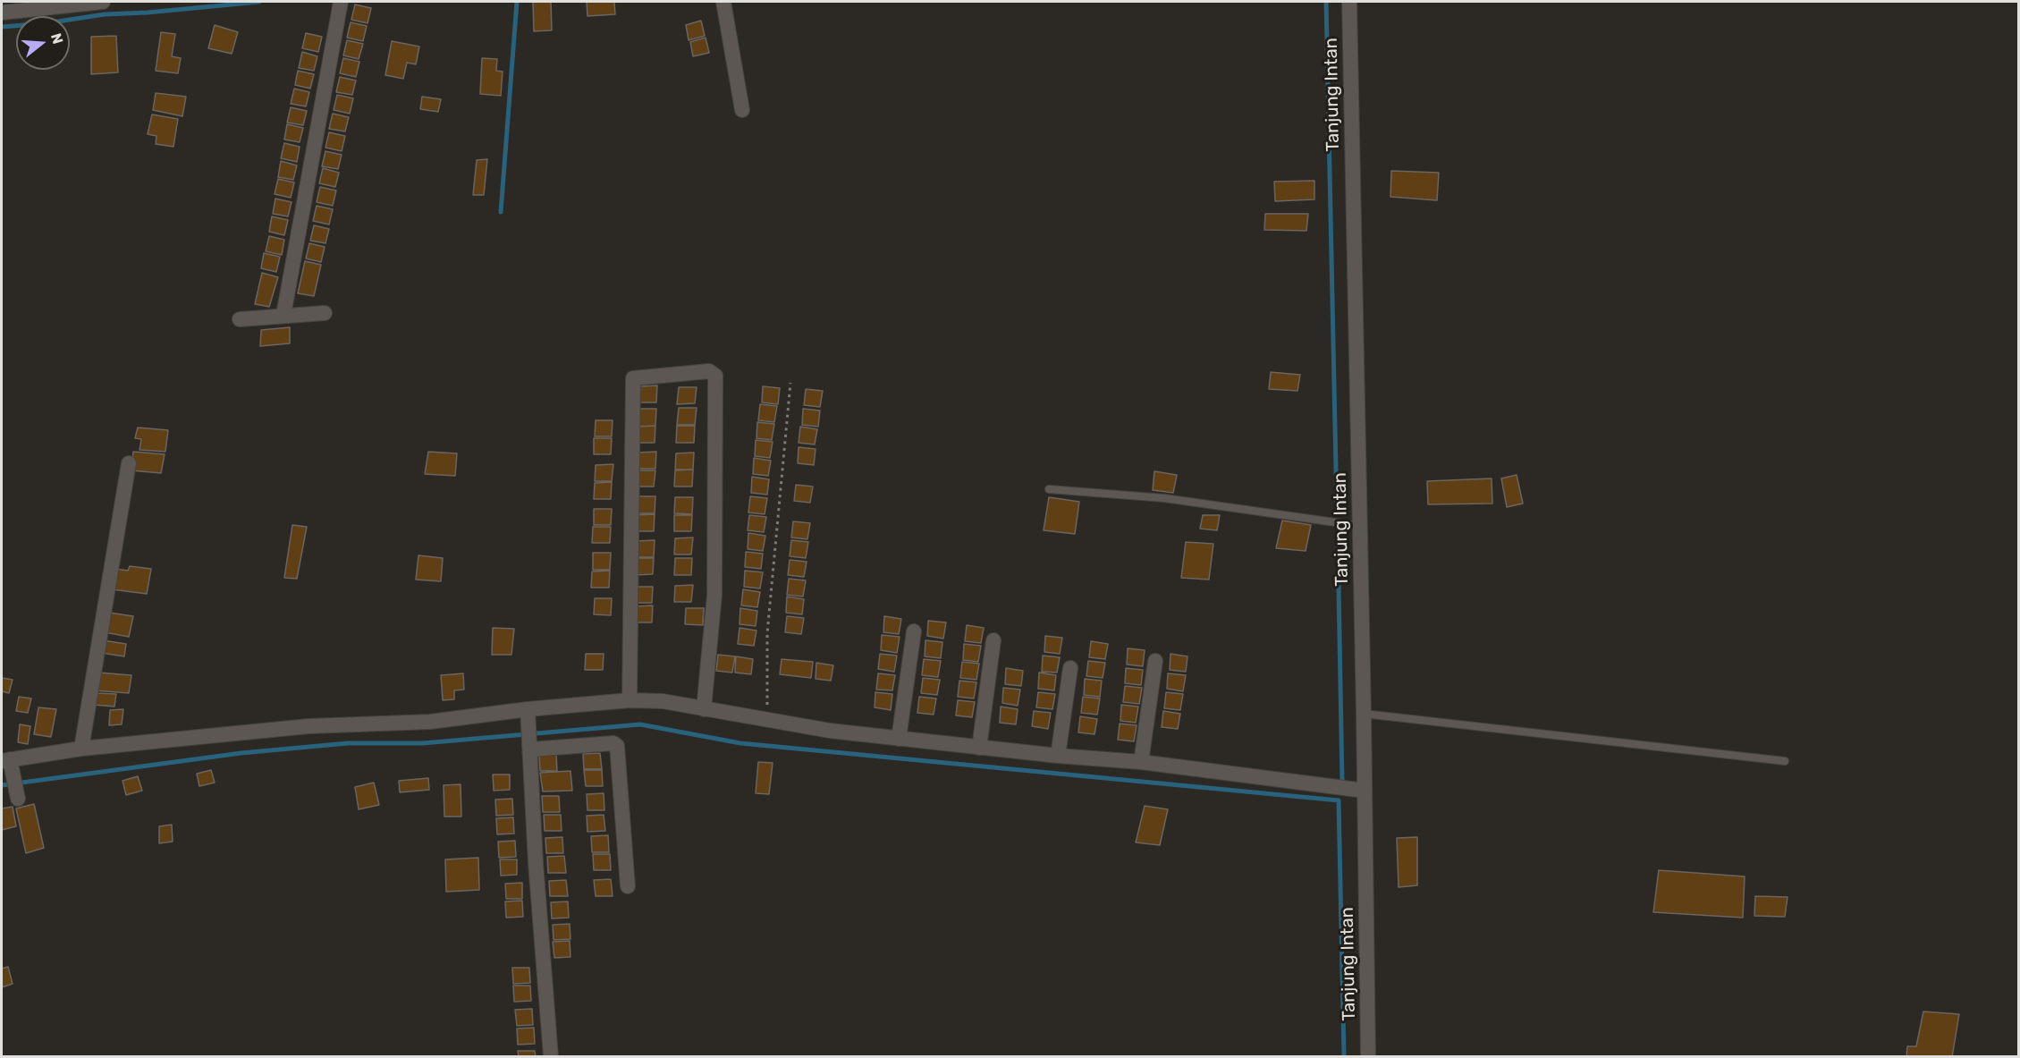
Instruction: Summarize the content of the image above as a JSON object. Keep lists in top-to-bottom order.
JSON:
{
  "streets": {
    "street": ["Tanjung Intan"]
  },
  "north": "right"
}
